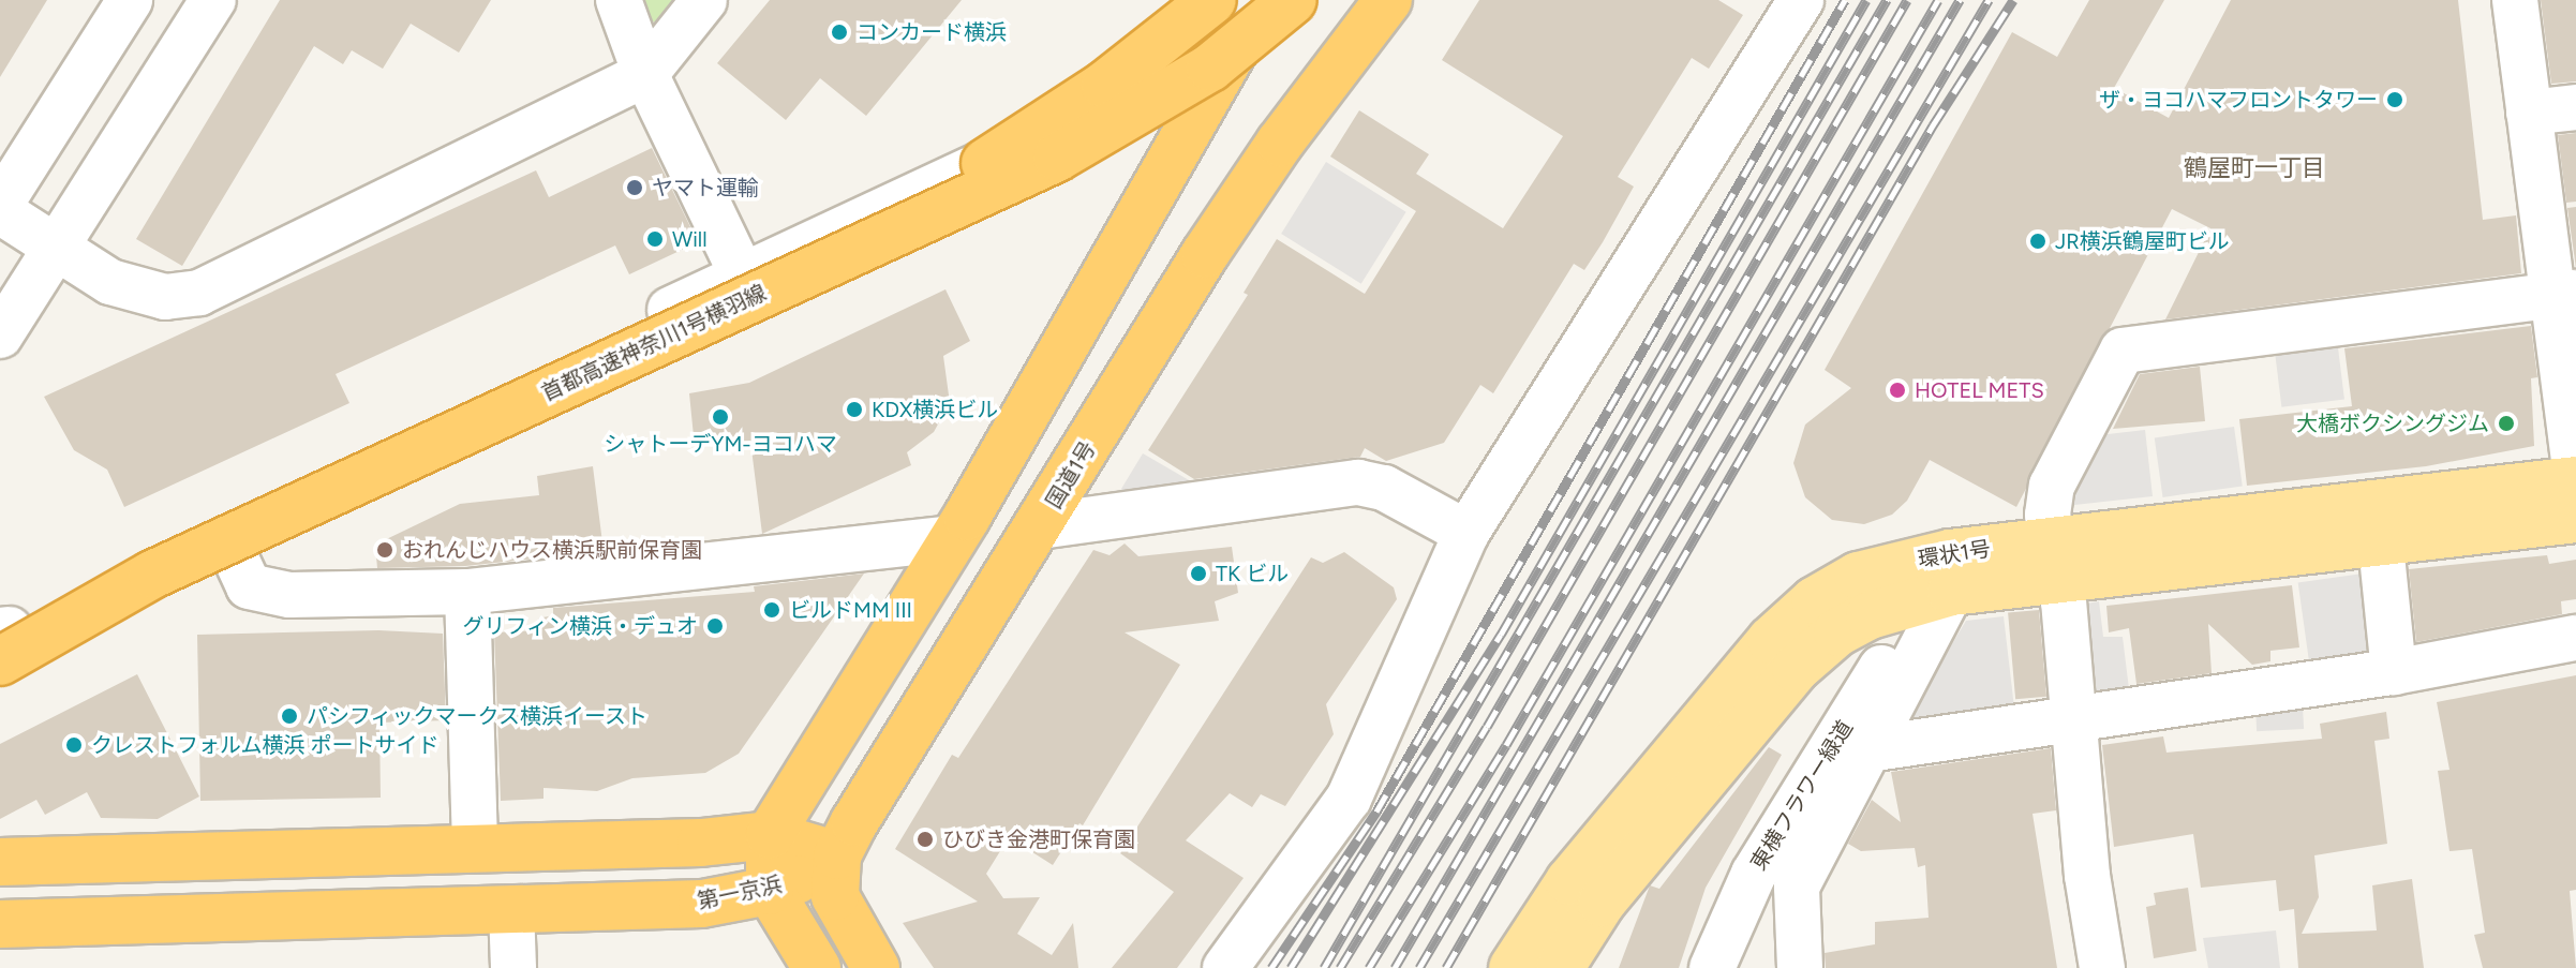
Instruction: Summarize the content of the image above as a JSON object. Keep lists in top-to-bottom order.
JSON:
{
  "streets": {
    "highway": ["首都高速神奈川1号横羽線", "国道1号", "第一京浜"],
    "main road": ["環状1号"],
    "street": ["東横フラワー緑道"]
  },
  "crossings": [
    ["国道1号", "第一京浜"]
  ],
  "districts": ["鶴屋町一丁目"],
  "places": [
    "コンカード横浜",
    "ザ・ヨコハマフロントタワー",
    "ヤマト運輸",
    "Will",
    "JR横浜鶴屋町ビル",
    "HOTEL METS",
    "KDX横浜ビル",
    "シャトーデYM-ヨコハマ",
    "大橋ボクシングジム",
    "おれんじハウス横浜駅前保育園",
    "TK ビル",
    "ビルドMM III",
    "グリフィン横浜・デュオ",
    "パシフィックマークス横浜イースト",
    "クレストフォルム横浜 ポートサイド",
    "ひびき金港町保育園"
  ]
}
